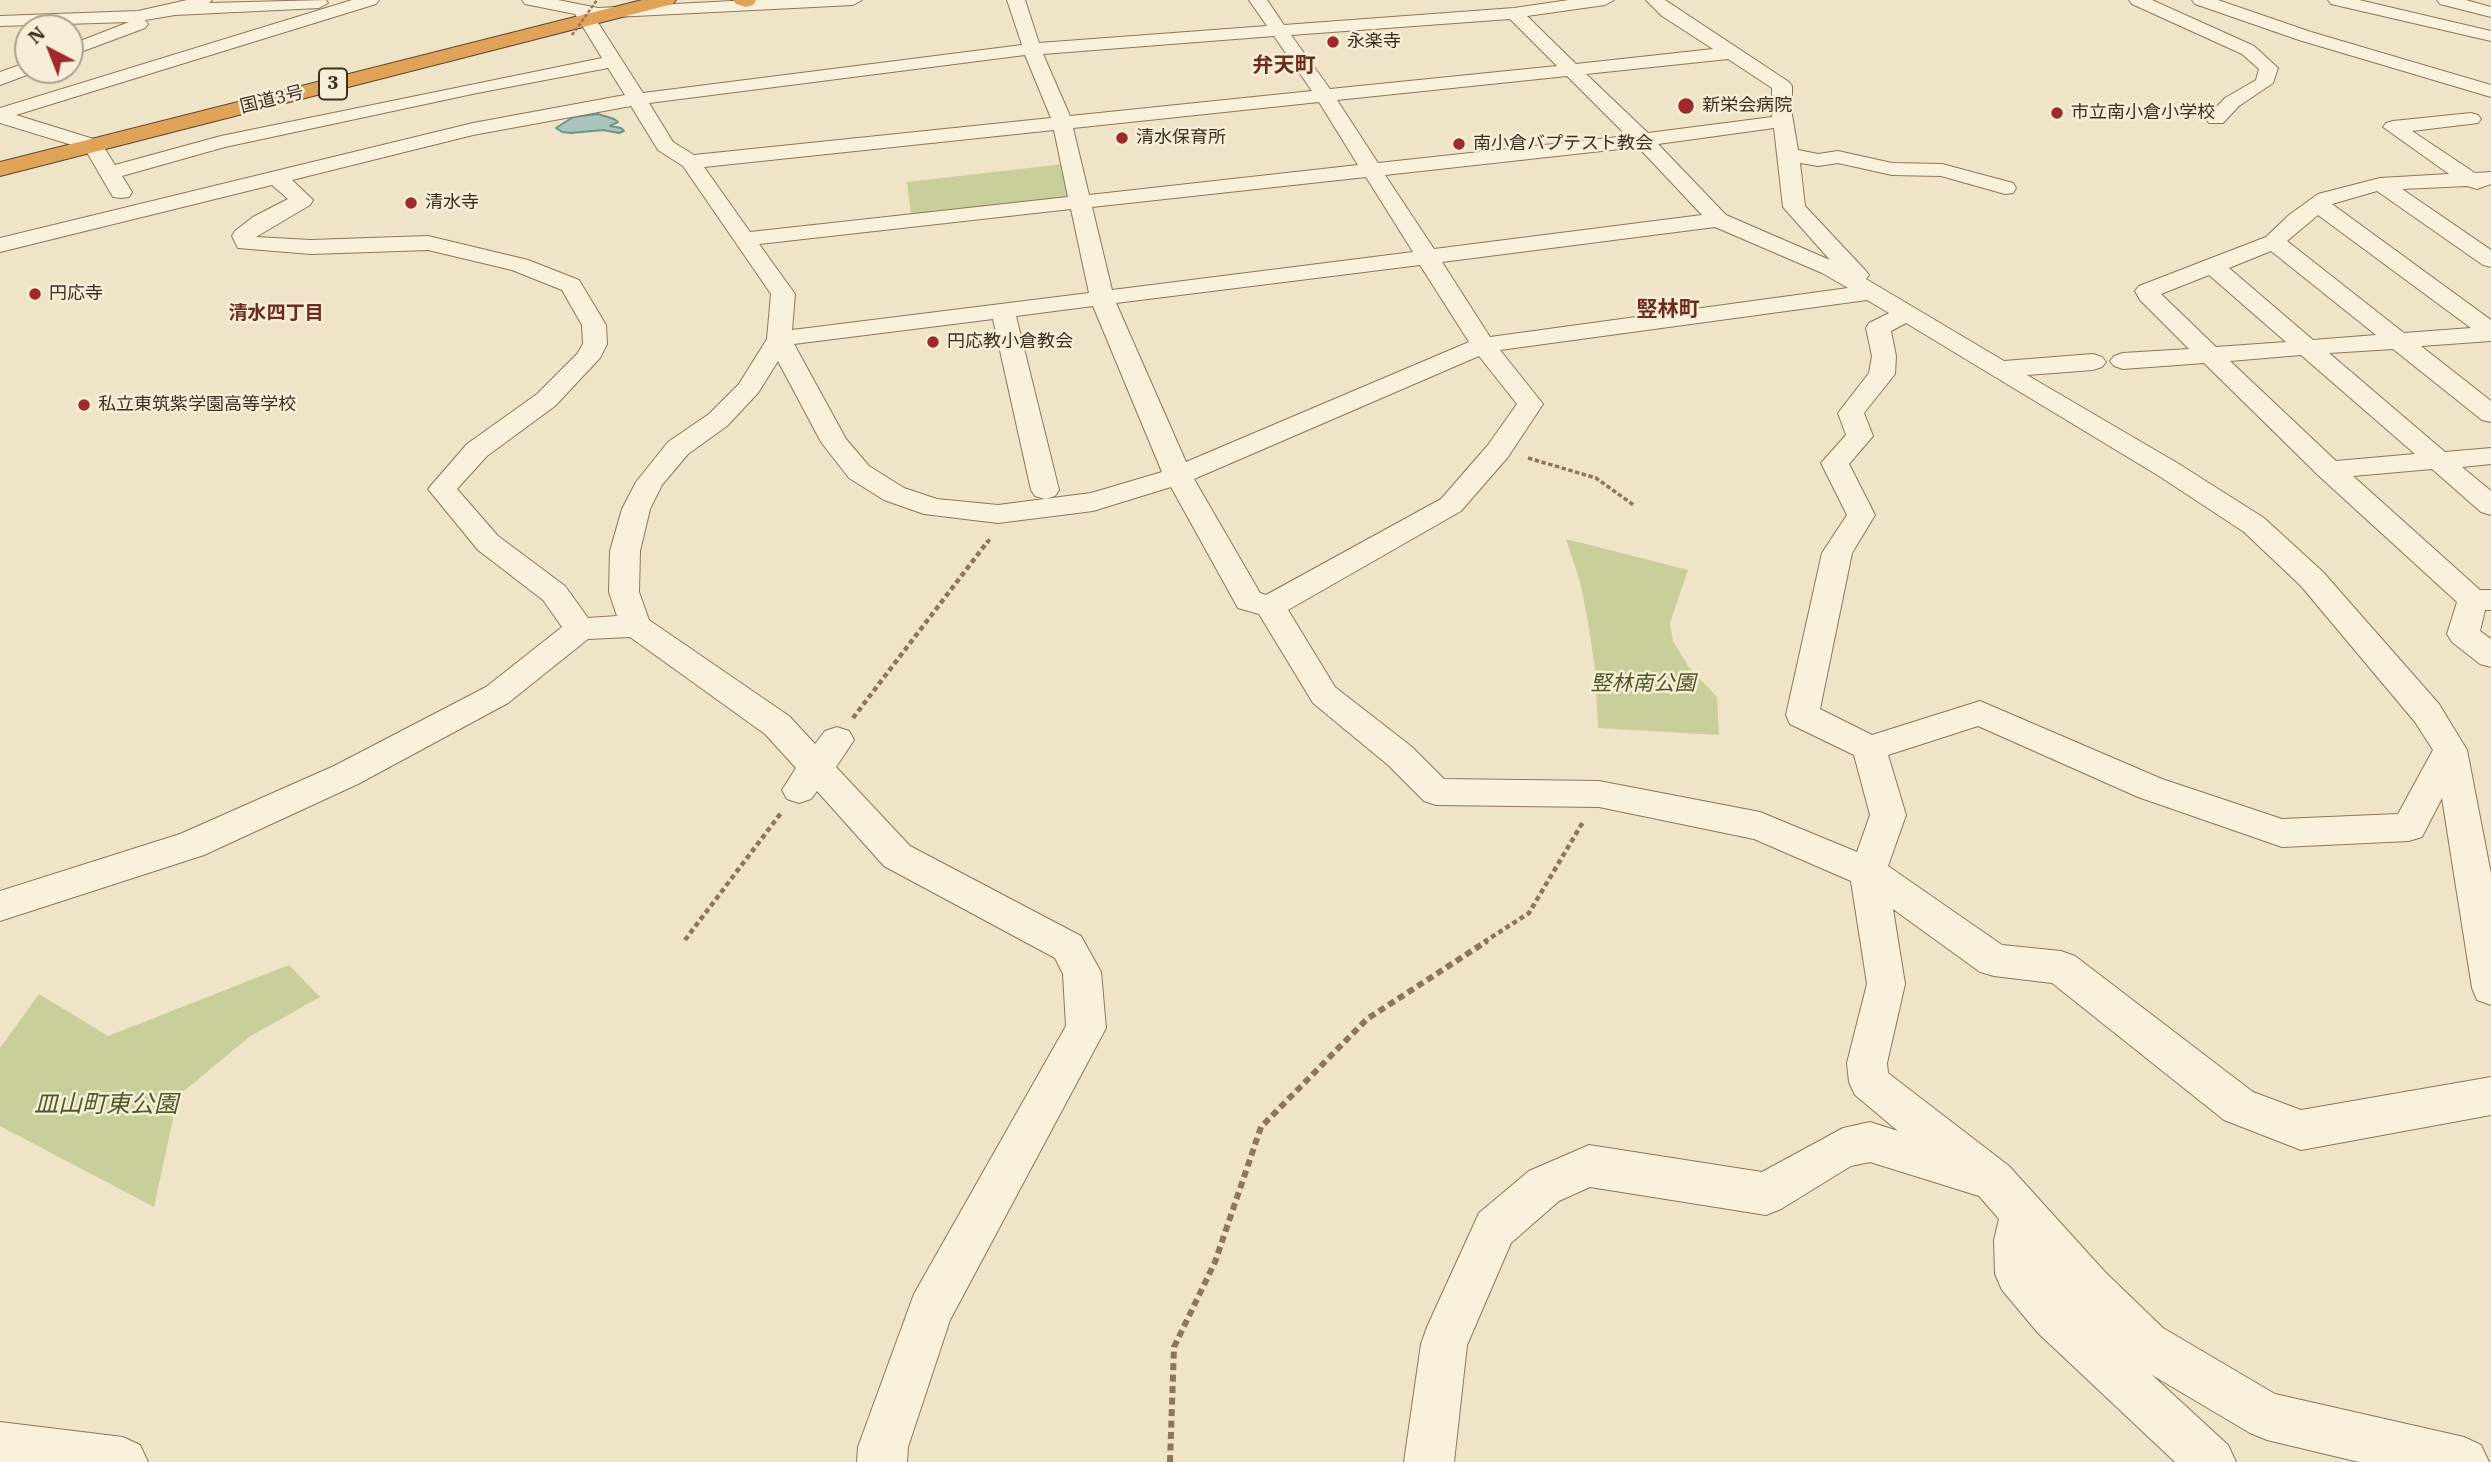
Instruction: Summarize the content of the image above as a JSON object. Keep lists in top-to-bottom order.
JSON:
{
  "streets": {
    "highway": ["3", "国道3号"]
  },
  "districts": ["弁天町", "竪林町", "清水四丁目"],
  "parks": ["竪林南公園", "皿山町東公園"],
  "places": [
    "永楽寺",
    "新栄会病院",
    "市立南小倉小学校",
    "清水保育所",
    "南小倉バプテスト教会",
    "清水寺",
    "円応寺",
    "円応教小倉教会",
    "私立東筑紫学園高等学校"
  ],
  "north": "top left"
}
